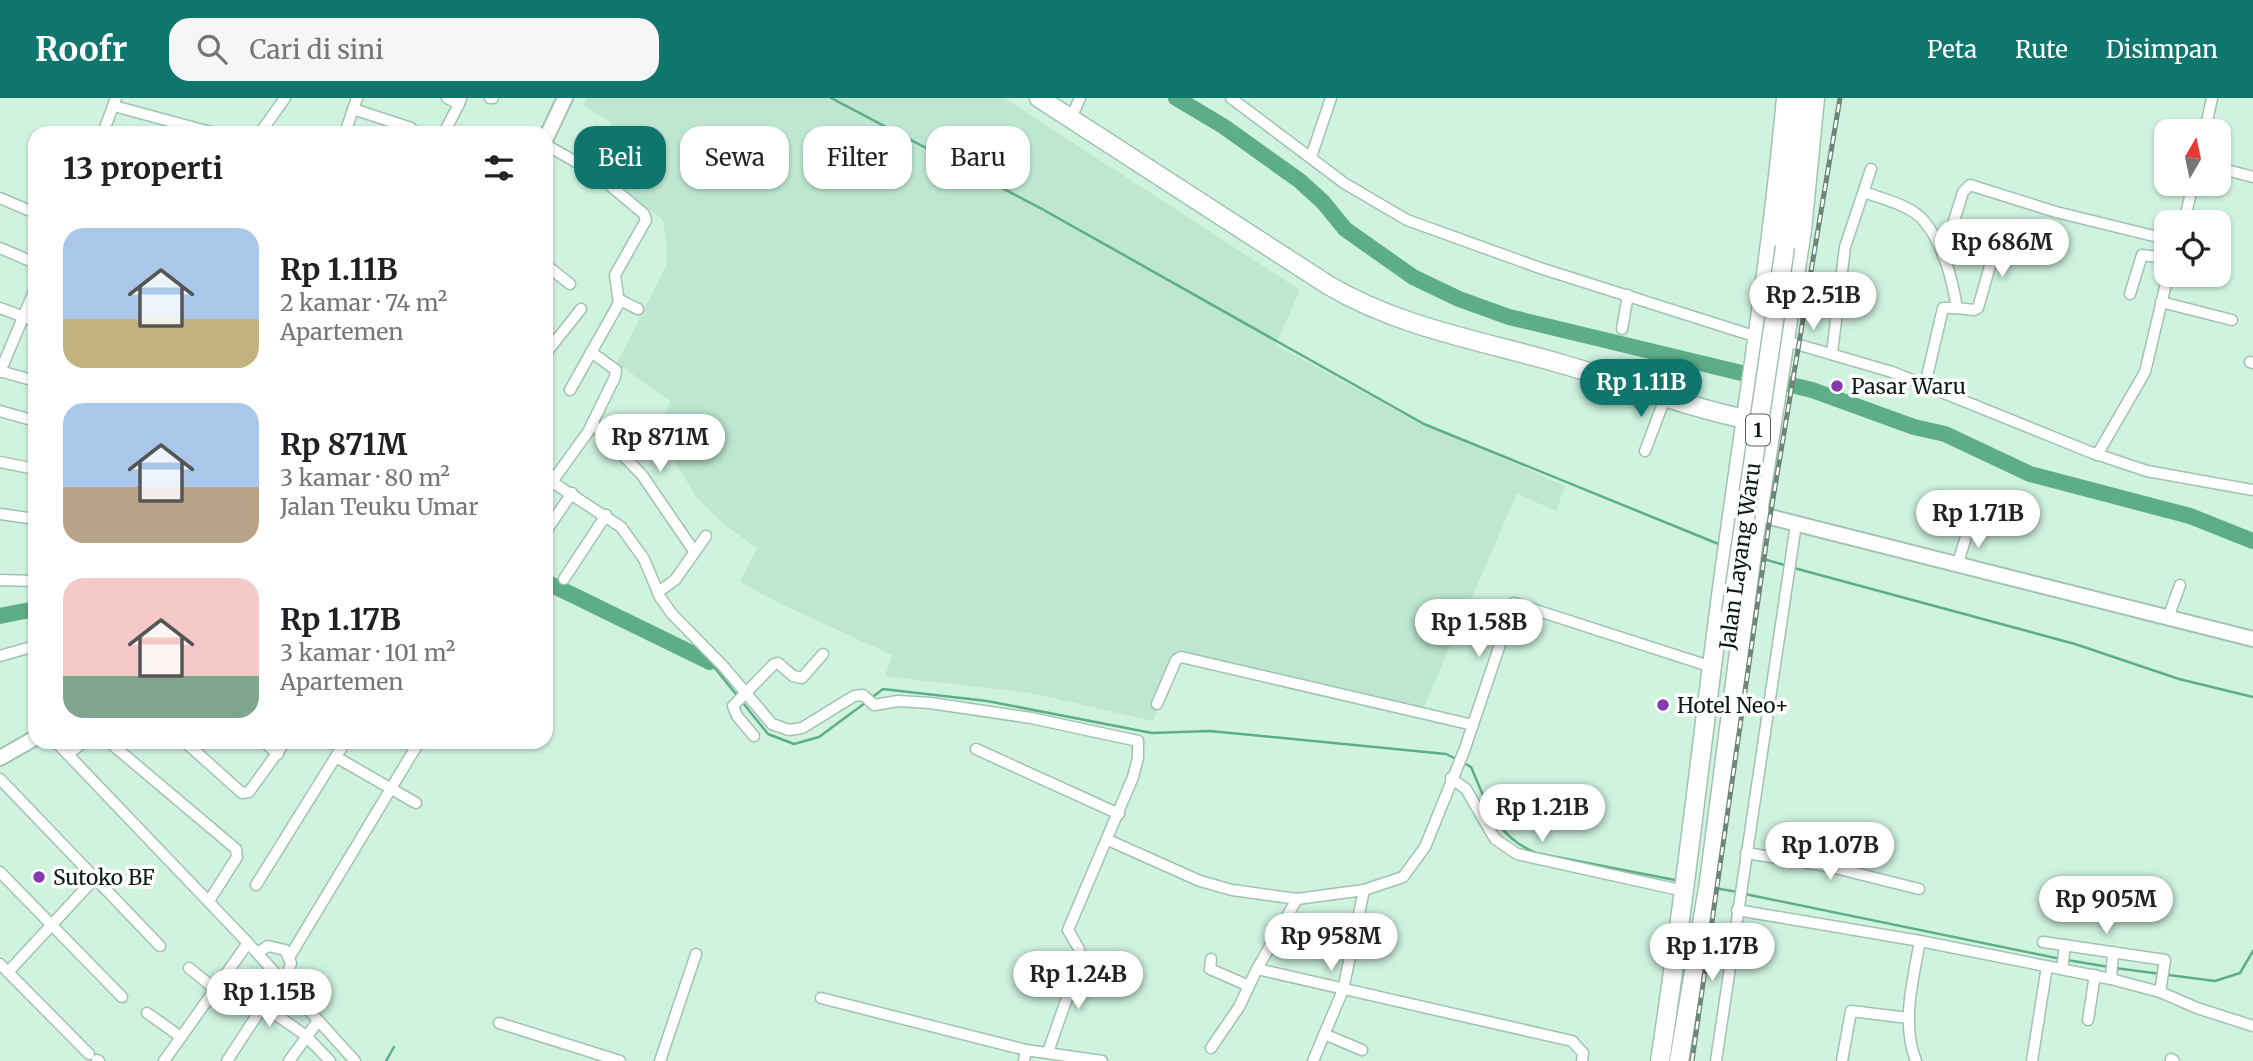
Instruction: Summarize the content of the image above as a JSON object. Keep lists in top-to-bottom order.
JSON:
{
  "streets": {
    "highway": ["1", "Jalan Layang Waru"]
  },
  "crossings": [
    ["1", "Jalan Layang Waru"]
  ],
  "places": ["Pasar Waru", "Hotel Neo+", "Sutoko BF"],
  "north": "top",
  "page": {
    "header": "Roofr",
    "search": "Cari di sini",
    "nav": ["Peta", "Rute", "Disimpan"],
    "chip": [
      "Beli",
      "Sewa",
      "Filter",
      "Baru"
    ],
    "heading": "13 properti",
    "list": [
      {
        "name": "Rp 1.11B",
        "note": "2 kamar · 74 m² · Apartemen"
      },
      {
        "name": "Rp 871M",
        "note": "3 kamar · 80 m² · Jalan Teuku Umar"
      },
      {
        "name": "Rp 1.17B",
        "note": "3 kamar · 101 m² · Apartemen"
      }
    ],
    "price": [
      "Rp 686M",
      "Rp 2.51B",
      "Rp 1.11B",
      "Rp 871M",
      "Rp 1.71B",
      "Rp 1.58B",
      "Rp 1.21B",
      "Rp 1.07B",
      "Rp 905M",
      "Rp 958M",
      "Rp 1.17B",
      "Rp 1.24B",
      "Rp 1.15B"
    ]
  }
}
